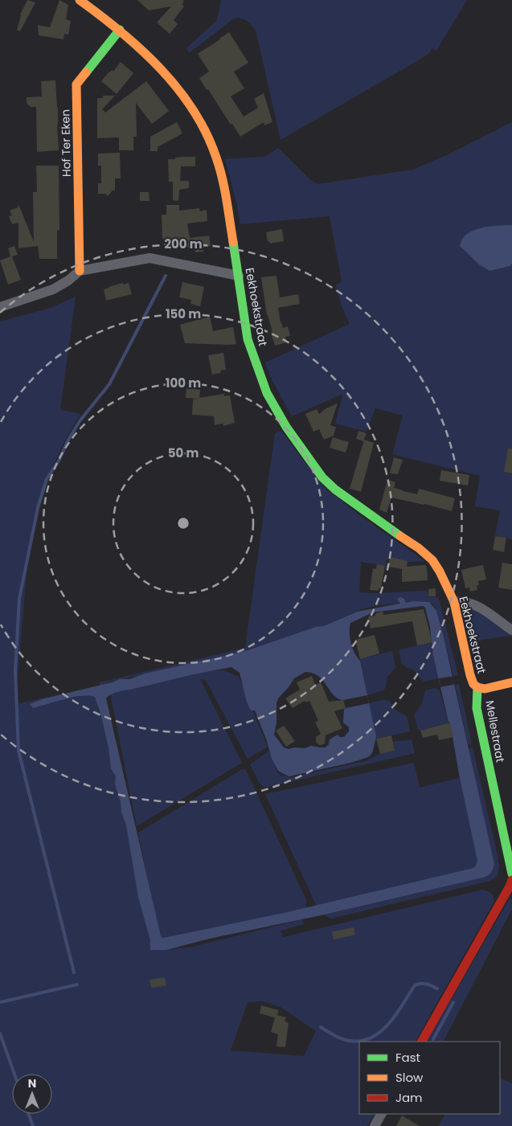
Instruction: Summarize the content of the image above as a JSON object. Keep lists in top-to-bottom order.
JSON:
{
  "streets": {
    "street": ["Hof Ter Eken", "Eekhoekstraat", "Mellestraat"]
  },
  "crossings": [
    ["Hof Ter Eken", "Eekhoekstraat"],
    ["Eekhoekstraat", "Mellestraat"]
  ],
  "legend": ["Fast", "Slow", "Jam"],
  "north": "top",
  "rings": [
    "200 m",
    "150 m",
    "100 m",
    "50 m"
  ]
}
